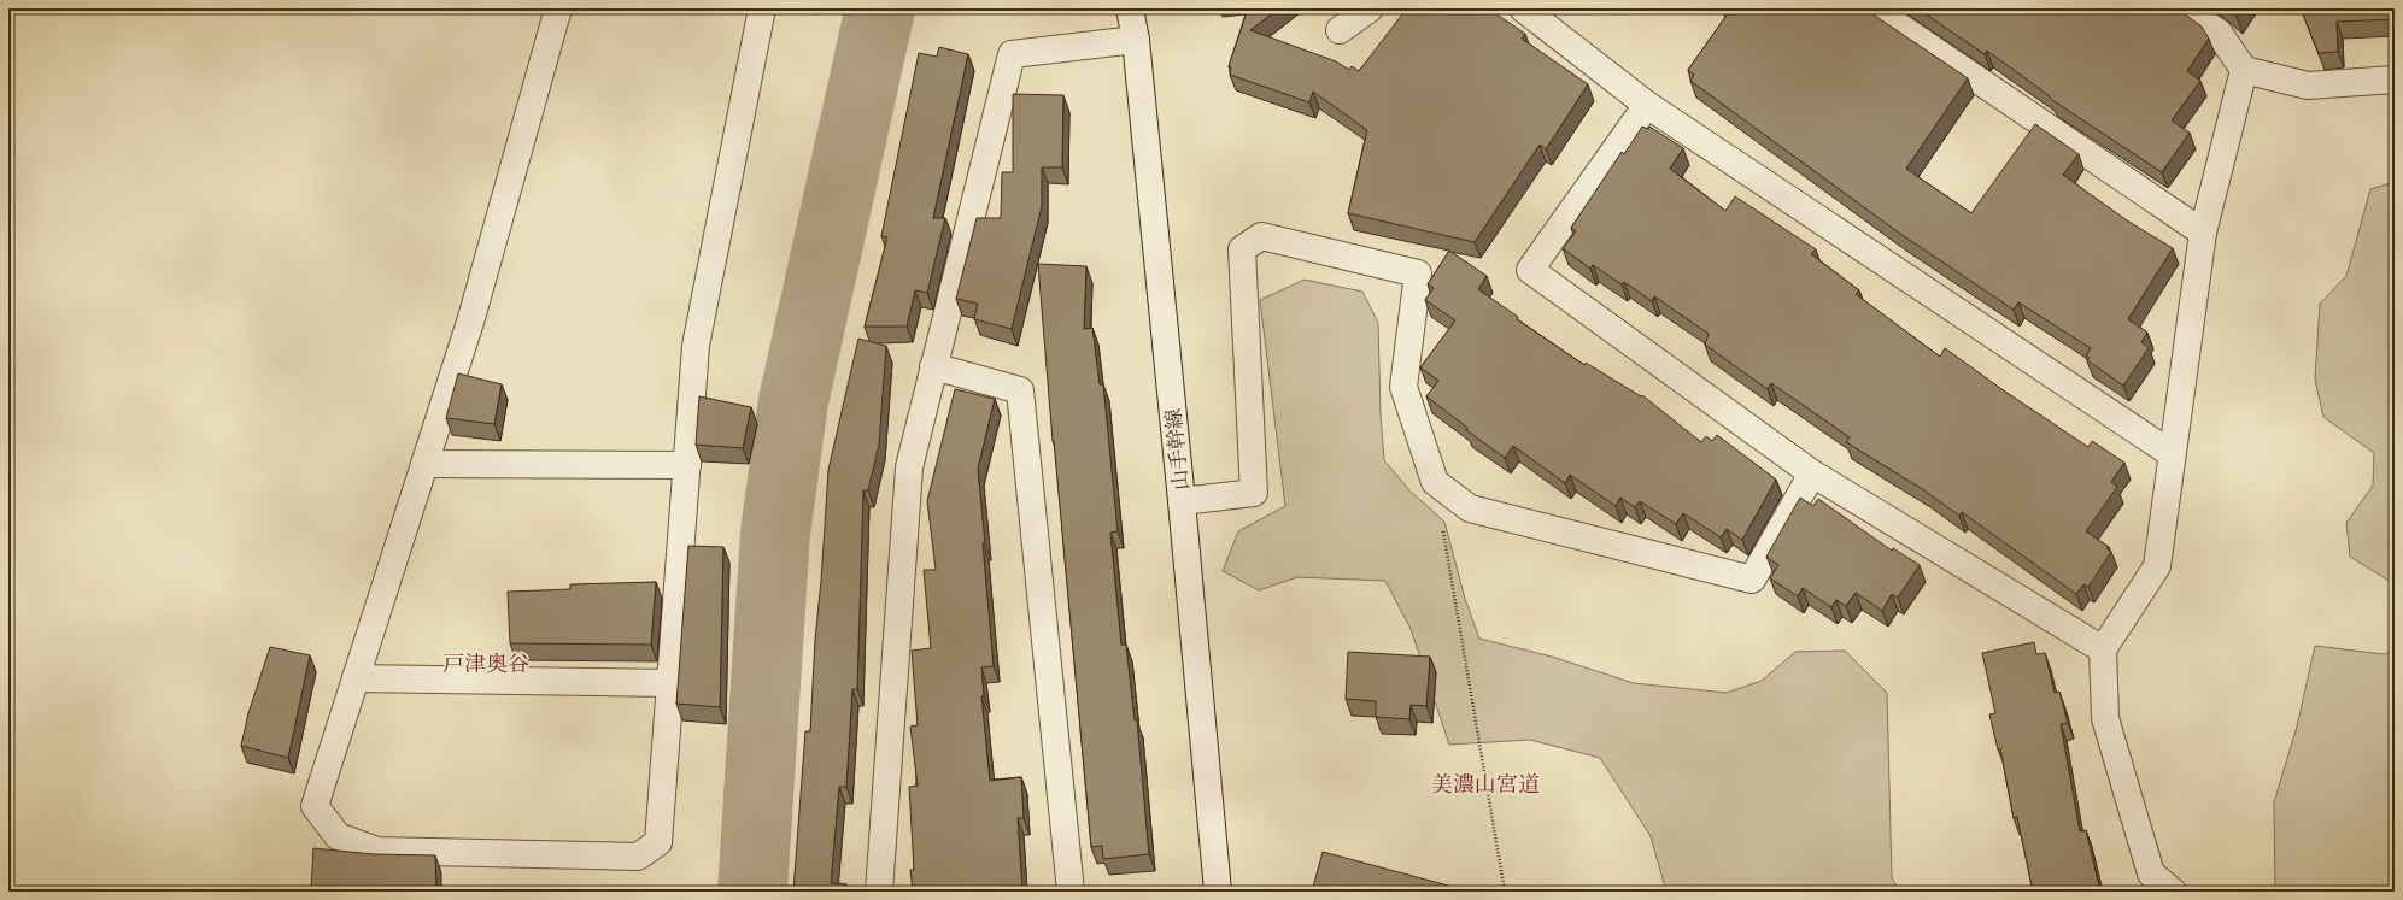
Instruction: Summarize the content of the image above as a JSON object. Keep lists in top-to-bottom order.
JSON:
{
  "streets": {
    "street": ["山手幹線"]
  },
  "districts": ["戸津奥谷", "美濃山宮道"]
}
